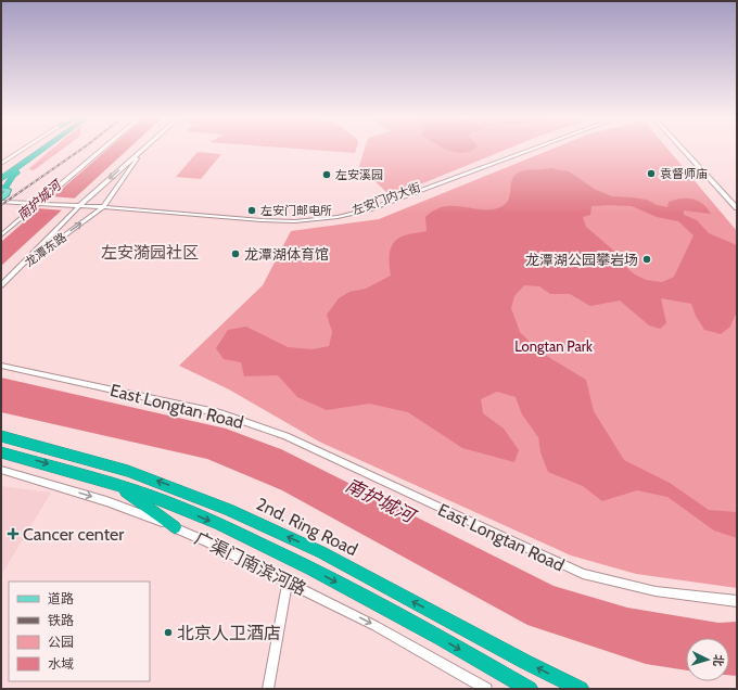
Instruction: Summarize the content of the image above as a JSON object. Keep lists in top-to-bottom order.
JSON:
{
  "streets": {
    "highway": ["2nd. Ring Road"],
    "street": [
      "左安门内大街",
      "龙潭东路",
      "East Longtan Road",
      "广渠门南滨河路"
    ]
  },
  "crossings": [
    ["左安门内大街", "龙潭东路"]
  ],
  "one_way": ["广渠门南滨河路"],
  "districts": ["左安漪园社区"],
  "water": ["南护城河"],
  "parks": ["Longtan Park"],
  "places": {
    "other": [
      "袁督师庙",
      "左安溪园",
      "左安门邮电所",
      "龙潭湖体育馆",
      "龙潭湖公园攀岩场",
      "北京人卫酒店"
    ],
    "health": ["Cancer center"]
  },
  "legend": [
    "道路",
    "铁路",
    "公园",
    "水域"
  ],
  "north": "right"
}
